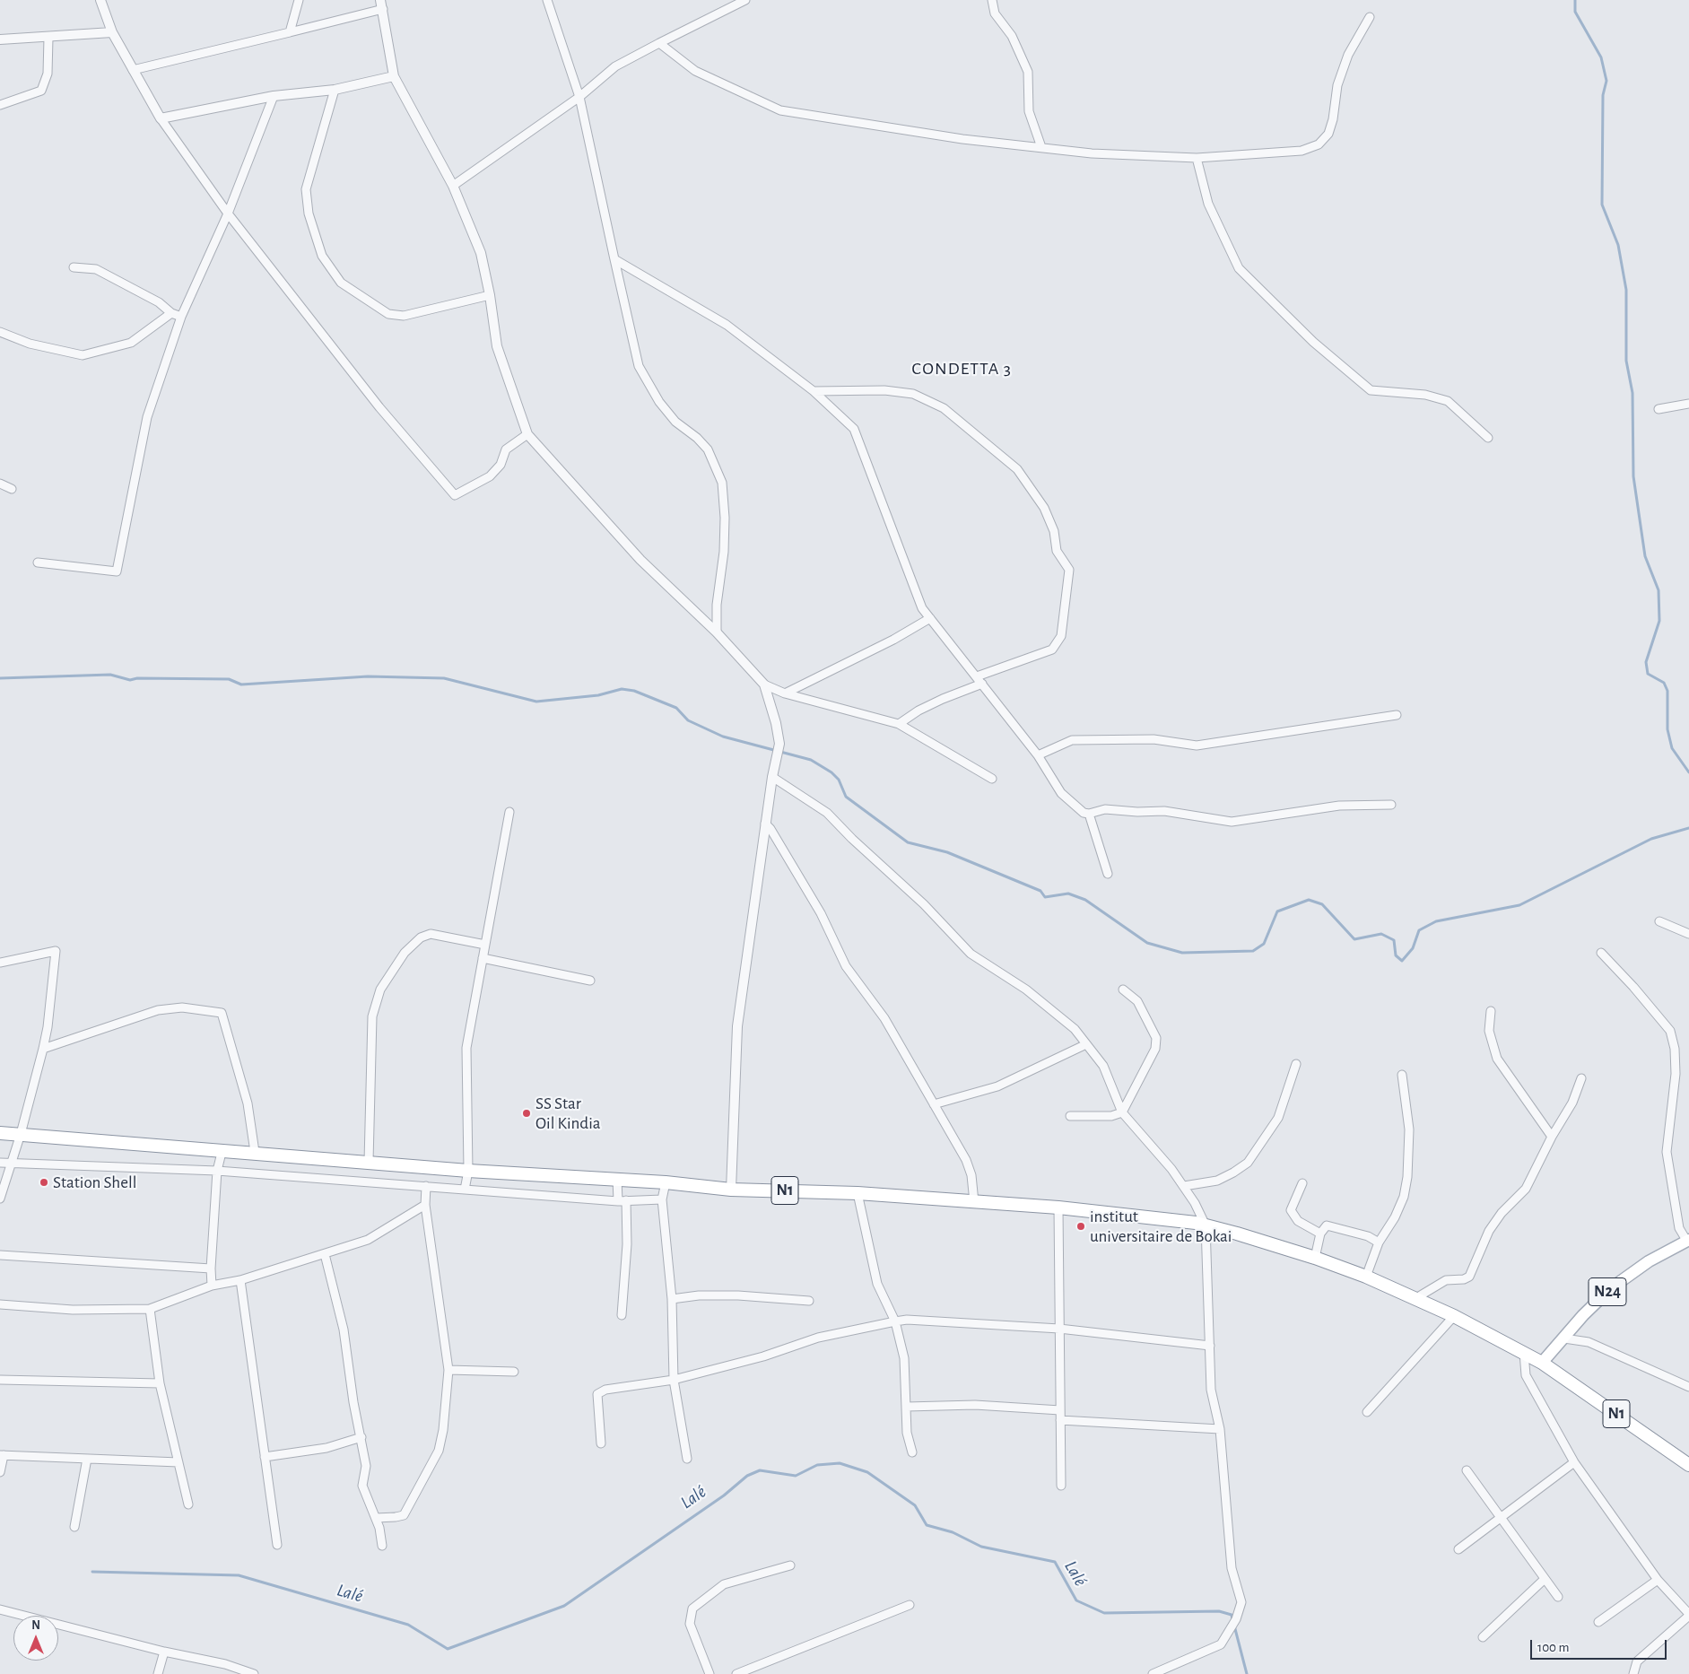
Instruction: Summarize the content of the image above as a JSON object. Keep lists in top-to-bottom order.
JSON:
{
  "streets": {
    "highway": ["N1"],
    "main road": ["N24"]
  },
  "crossings": [
    ["N1", "N24"]
  ],
  "districts": ["СONDETTA 3"],
  "water": ["Lalé"],
  "places": ["SS Star Oil Kindia", "Station Shell", "institut universitaire de Bokai"],
  "scale_bar": "100 m",
  "north": "top"
}
